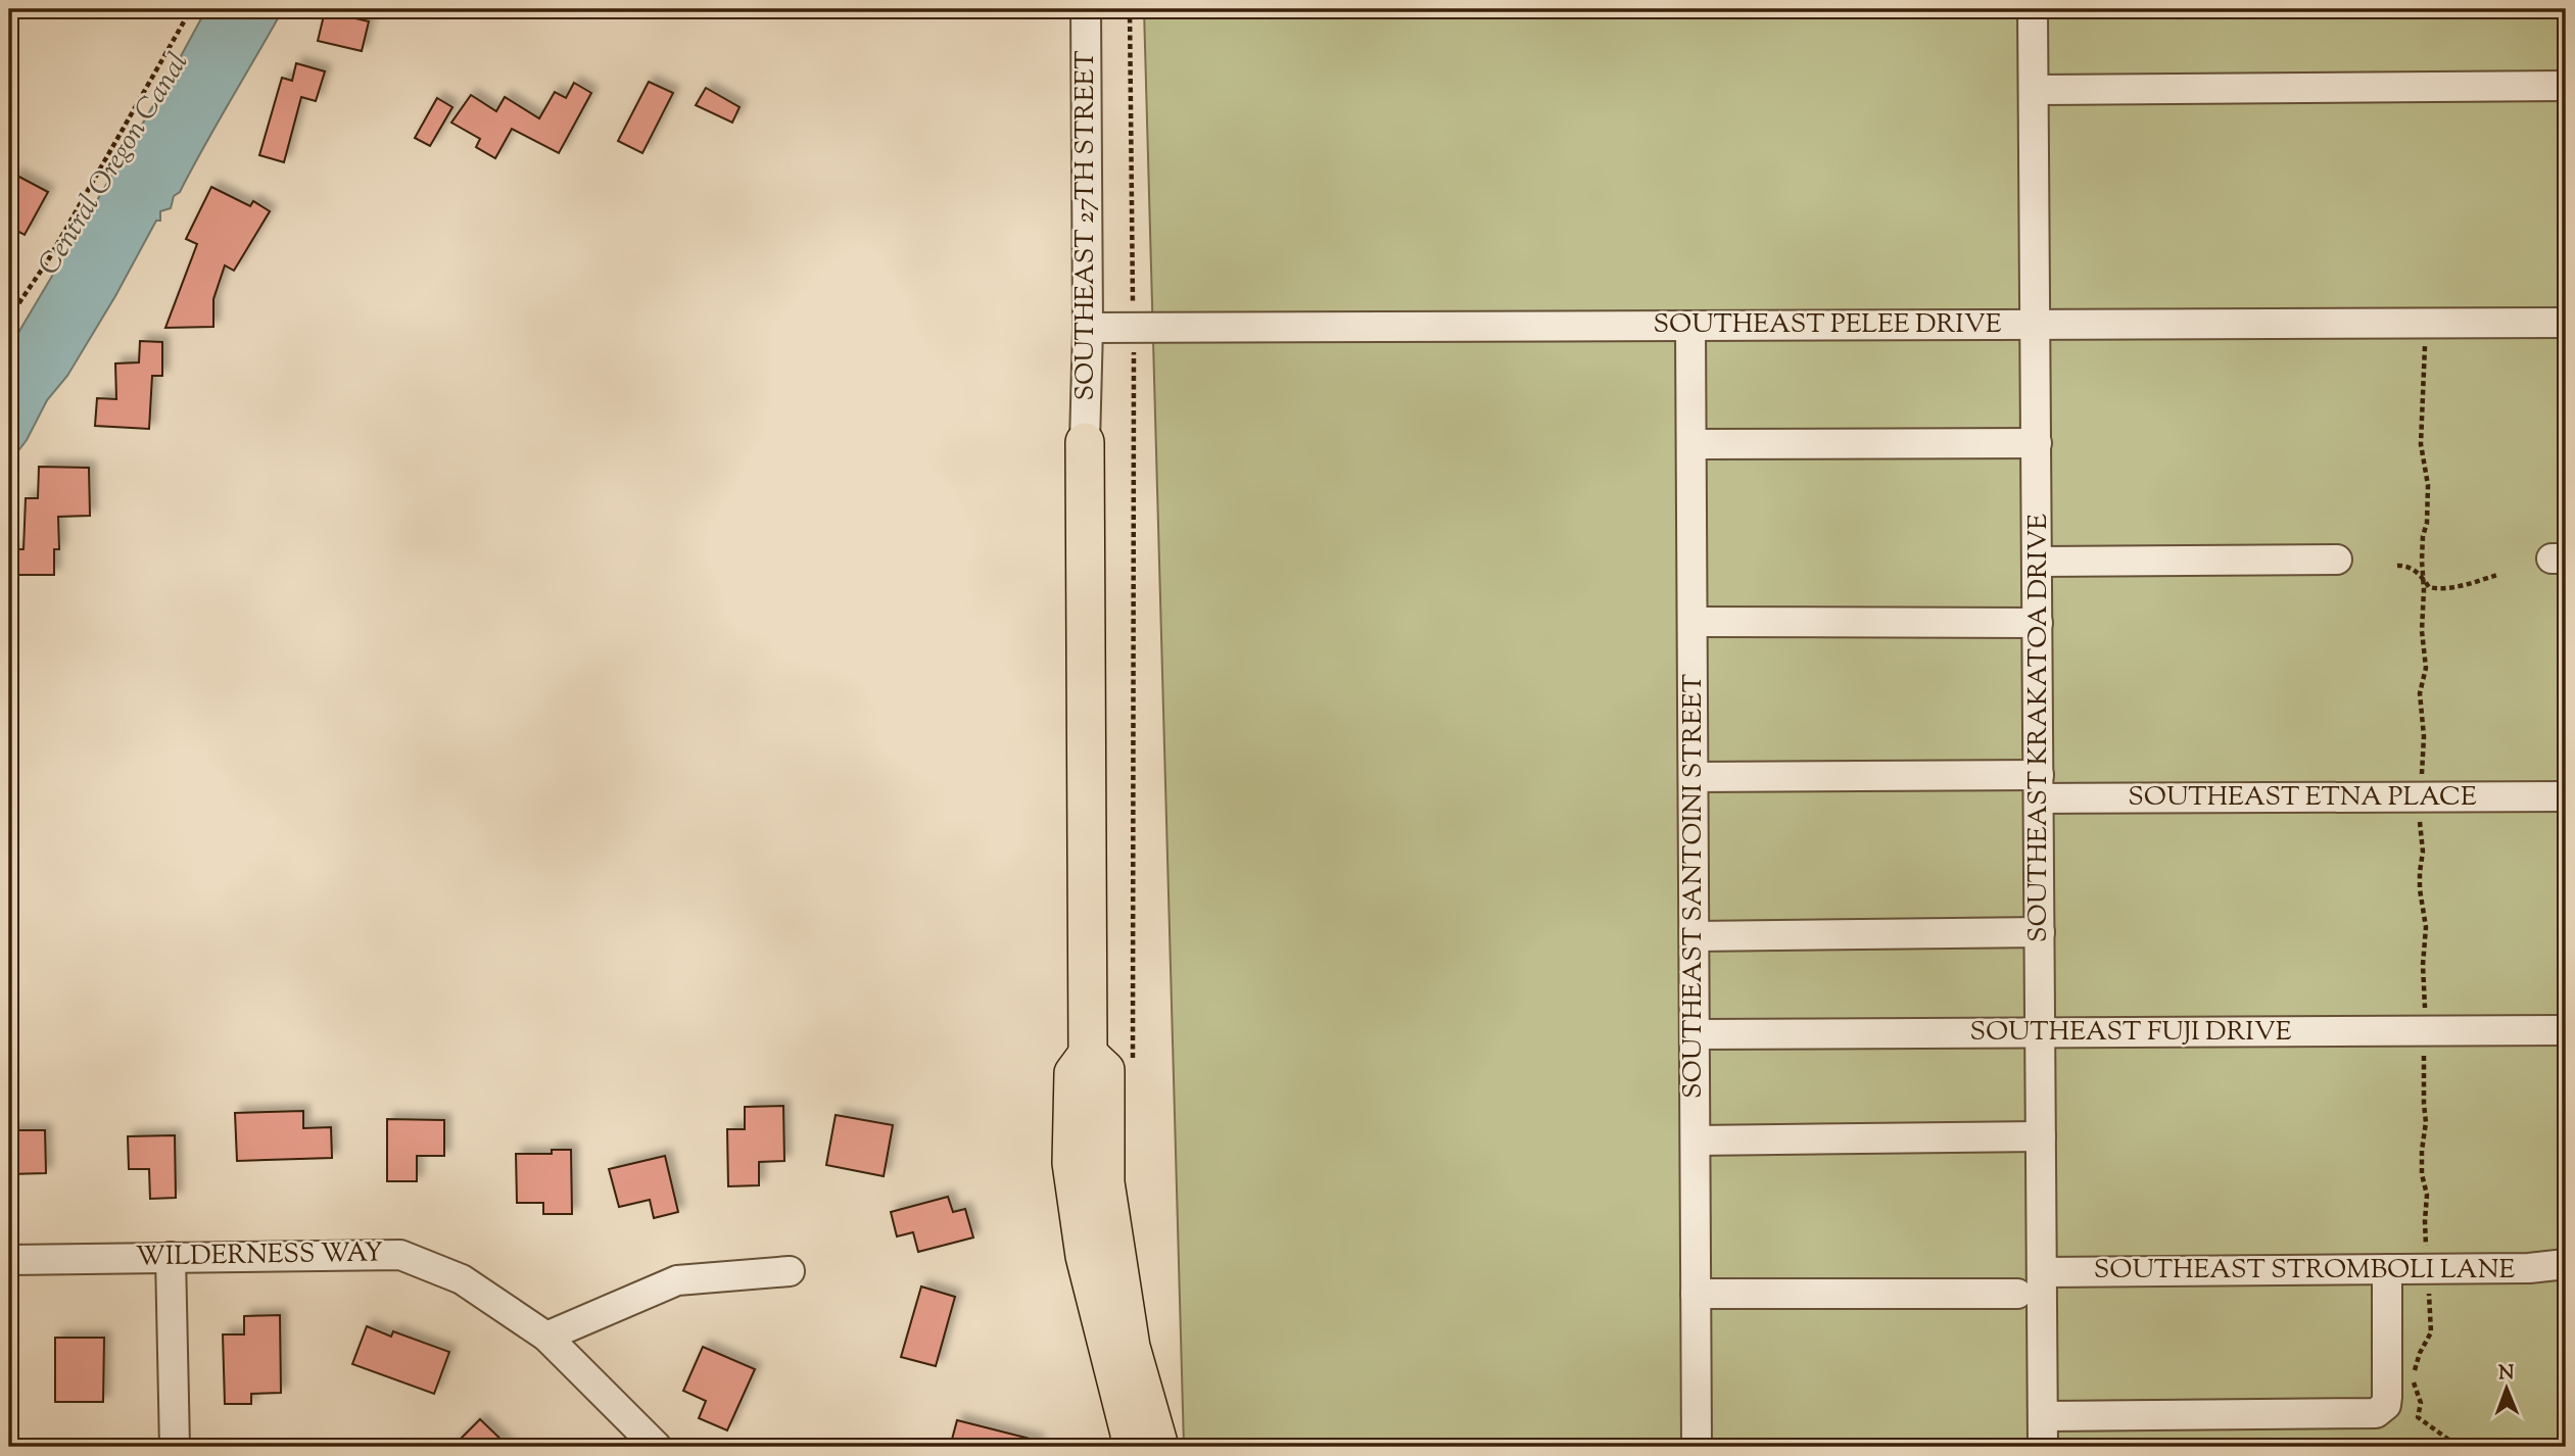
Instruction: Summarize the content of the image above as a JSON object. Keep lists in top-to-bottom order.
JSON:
{
  "streets": {
    "street": [
      "SOUTHEAST 27TH STREET",
      "SOUTHEAST PELEE DRIVE",
      "SOUTHEAST KRAKATOA DRIVE",
      "SOUTHEAST ETNA PLACE",
      "SOUTHEAST SANTOINI STREET",
      "SOUTHEAST FUJI DRIVE",
      "WILDERNESS WAY",
      "SOUTHEAST STROMBOLI LANE"
    ]
  },
  "crossings": [
    ["SOUTHEAST 27TH STREET", "SOUTHEAST PELEE DRIVE"],
    ["SOUTHEAST PELEE DRIVE", "SOUTHEAST KRAKATOA DRIVE"],
    ["SOUTHEAST PELEE DRIVE", "SOUTHEAST SANTOINI STREET"],
    ["SOUTHEAST KRAKATOA DRIVE", "SOUTHEAST ETNA PLACE"],
    ["SOUTHEAST KRAKATOA DRIVE", "SOUTHEAST FUJI DRIVE"],
    ["SOUTHEAST KRAKATOA DRIVE", "SOUTHEAST STROMBOLI LANE"],
    ["SOUTHEAST ETNA PLACE", "SOUTHEAST SANTOINI STREET"],
    ["SOUTHEAST SANTOINI STREET", "SOUTHEAST FUJI DRIVE"]
  ],
  "water": ["Central Oregon Canal"],
  "north": "top"
}
